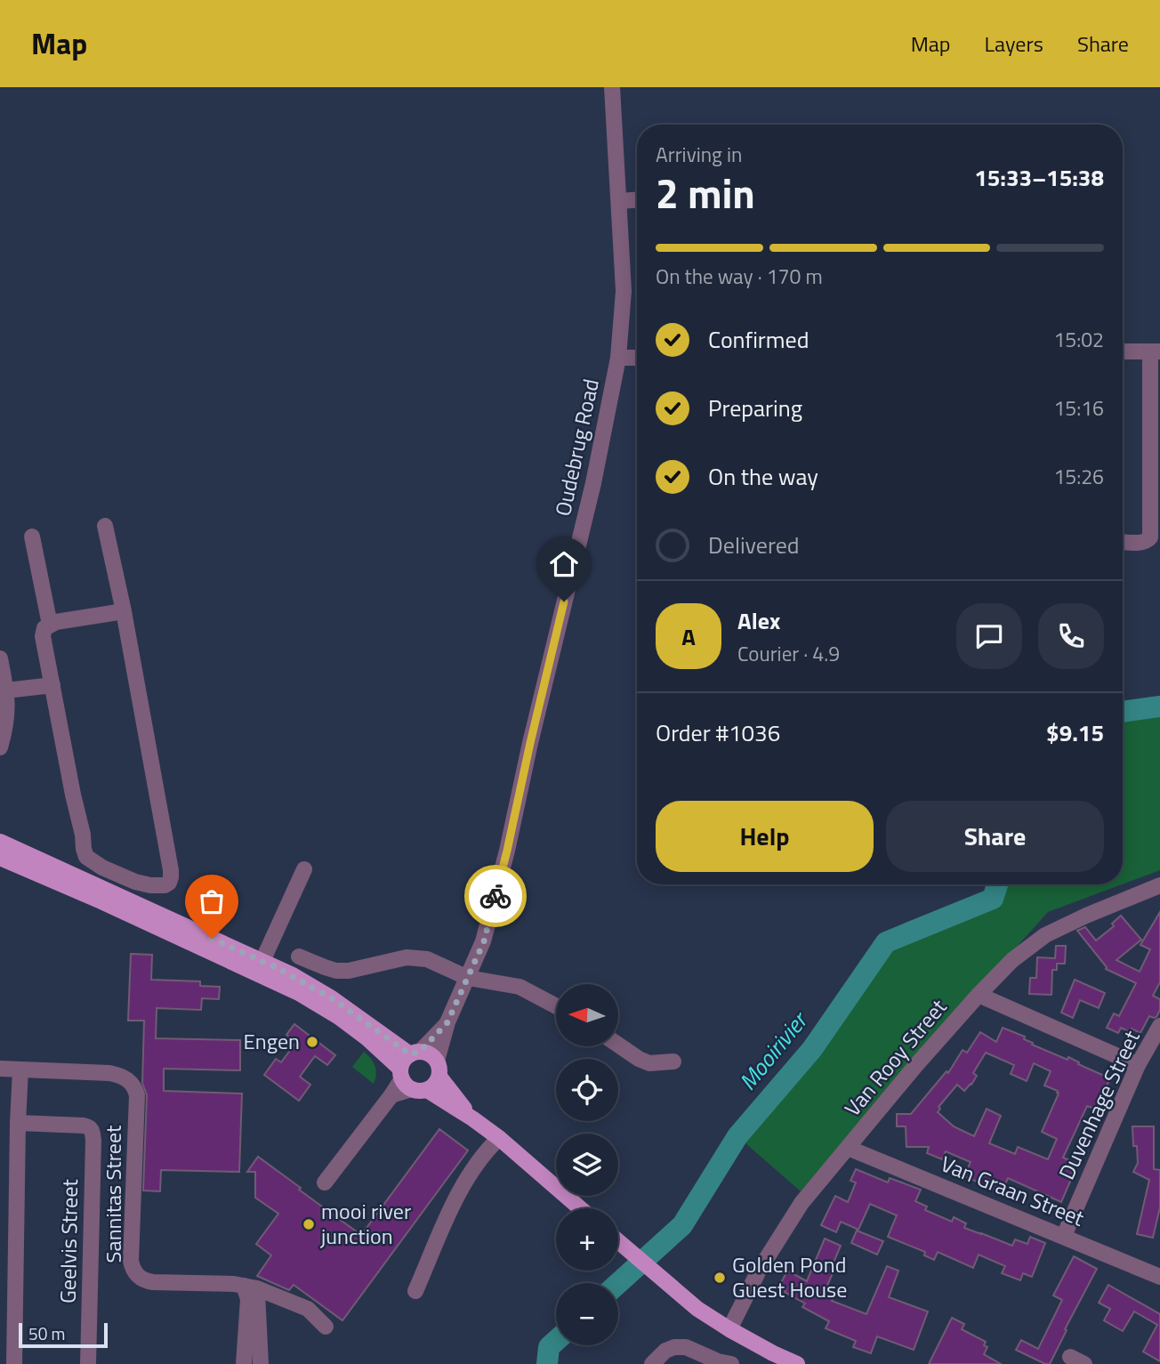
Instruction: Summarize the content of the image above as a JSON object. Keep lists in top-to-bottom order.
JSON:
{
  "streets": {
    "street": [
      "Oudebrug Road",
      "Van Rooy Street",
      "Duvenhage Street",
      "Van Graan Street",
      "Sannitas Street",
      "Geelvis Street"
    ]
  },
  "crossings": [
    ["Van Rooy Street", "Van Graan Street"],
    ["Duvenhage Street", "Van Graan Street"]
  ],
  "water": ["Mooirivier"],
  "places": ["Engen", "mooi river junction", "Golden Pond Guest House"],
  "scale_bar": "50 m",
  "north": "left",
  "page": {
    "header": "Map",
    "nav": ["Map", "Layers", "Share"],
    "heading": ["2 min", "Arriving in", "15:33–15:38"],
    "panel": [
      "Alex",
      "Courier · 4.9",
      "Order #1036",
      "$9.15"
    ],
    "bar": "On the way · 170 m",
    "list": [
      ["Confirmed", "15:02"],
      ["Preparing", "15:16"],
      ["On the way", "15:26"],
      "Delivered"
    ],
    "round": "A",
    "buttons": ["Help", "Share"],
    "map_buttons": ["+", "−"],
    "scale": "50 m"
  }
}
